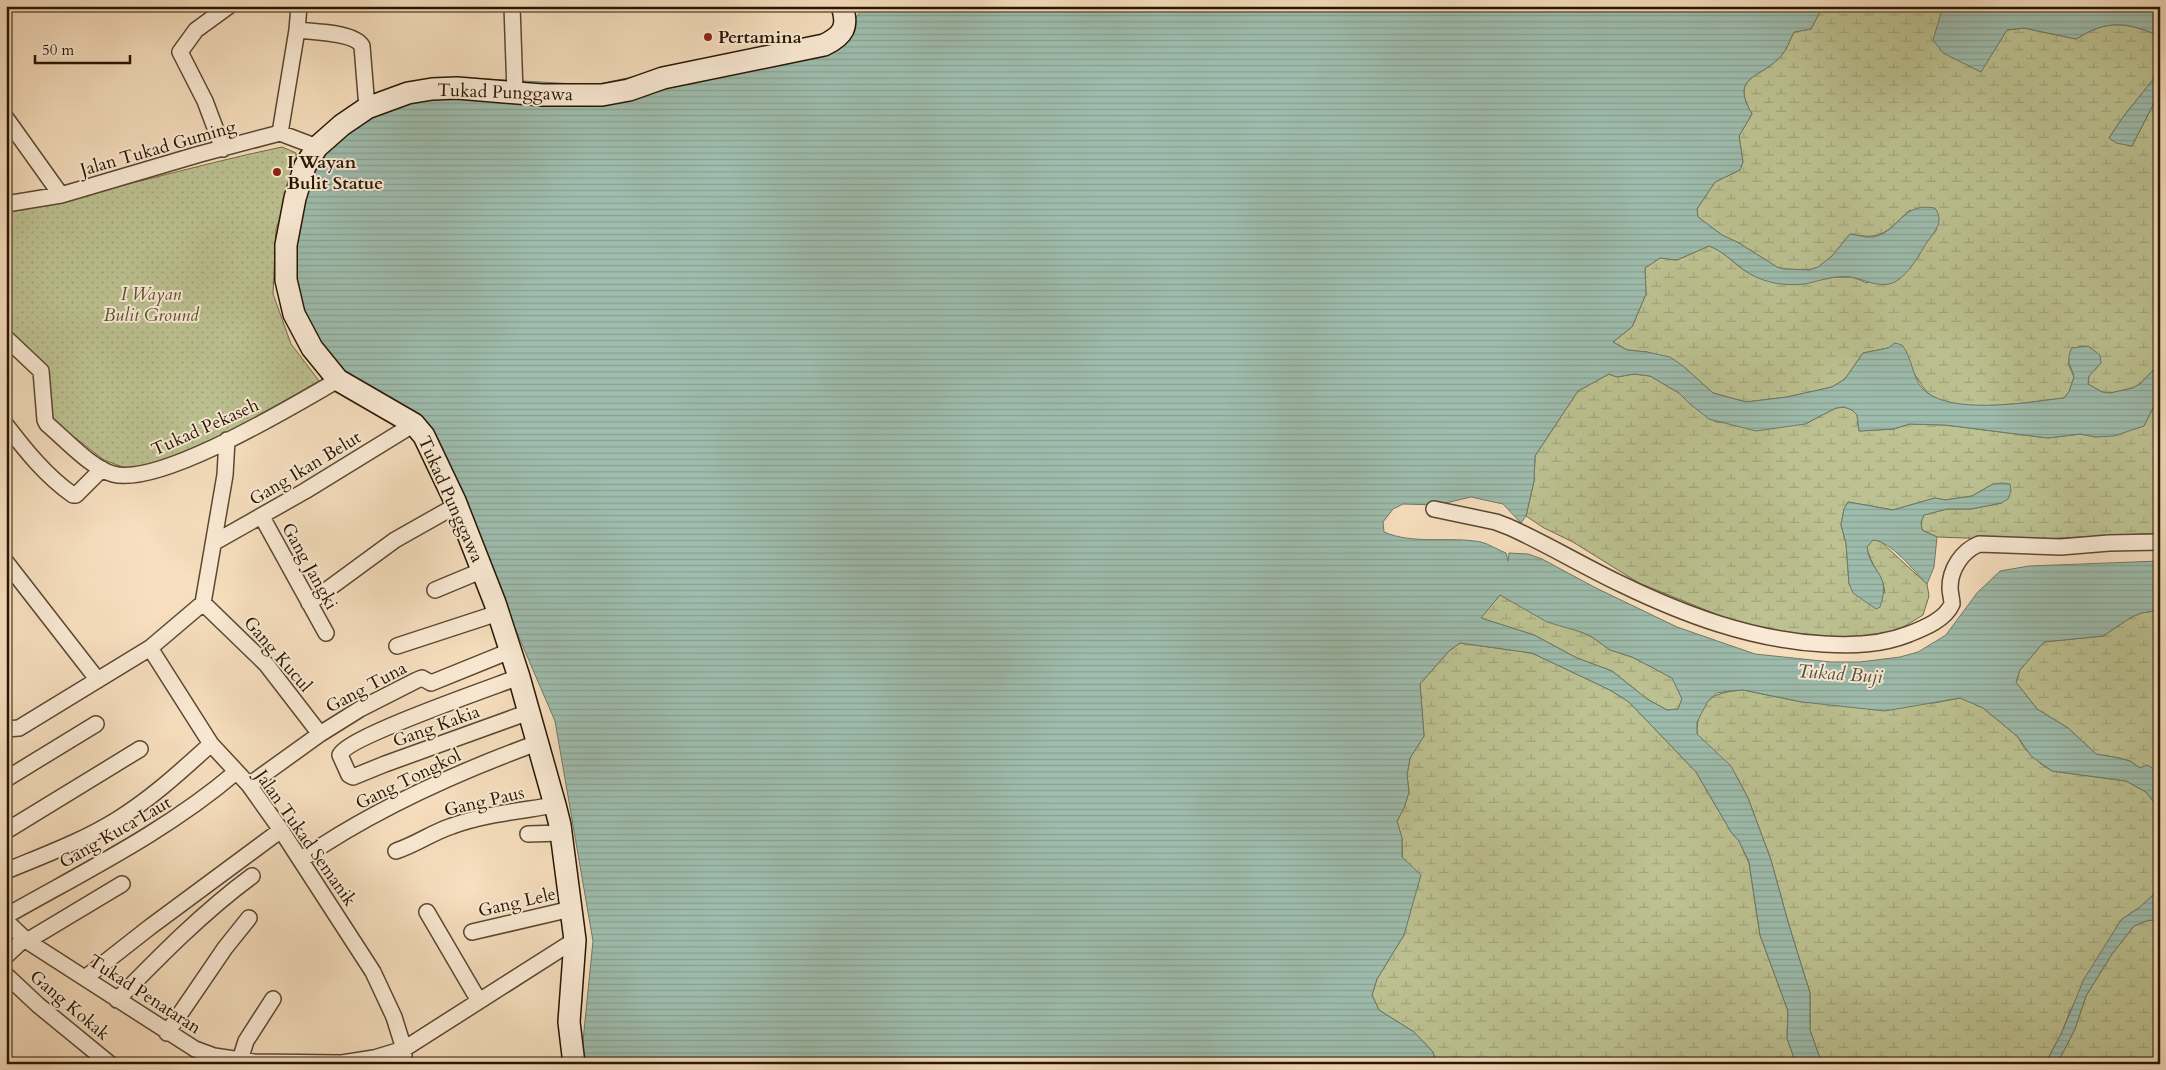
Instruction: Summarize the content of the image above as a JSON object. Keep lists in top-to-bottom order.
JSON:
{
  "streets": {
    "street": [
      "Tukad Punggawa",
      "Jalan Tukad Guming",
      "Tukad Pekaseh",
      "Gang Ikan Belut",
      "Gang Jangki",
      "Gang Kucul",
      "Gang Tuna",
      "Gang Kakia",
      "Gang Tongkol",
      "Gang Paus",
      "Gang Kuca Laut",
      "Jalan Tukad Semanik",
      "Gang Lele",
      "Tukad Penataran",
      "Gang Kokak"
    ]
  },
  "crossings": [
    ["Tukad Punggawa", "Tukad Pekaseh"],
    ["Tukad Punggawa", "Gang Ikan Belut"],
    ["Tukad Punggawa", "Gang Tuna"],
    ["Tukad Punggawa", "Gang Kakia"],
    ["Tukad Punggawa", "Gang Tongkol"],
    ["Tukad Punggawa", "Gang Paus"],
    ["Tukad Punggawa", "Gang Lele"],
    ["Tukad Punggawa", "Tukad Penataran"],
    ["Gang Ikan Belut", "Gang Jangki"],
    ["Gang Kucul", "Gang Tuna"],
    ["Gang Tuna", "Jalan Tukad Semanik"],
    ["Gang Tongkol", "Jalan Tukad Semanik"],
    ["Gang Kuca Laut", "Jalan Tukad Semanik"],
    ["Jalan Tukad Semanik", "Tukad Penataran"]
  ],
  "water": ["Tukad Buji"],
  "parks": ["I Wayan Bulit Ground"],
  "places": ["Pertamina", "I Wayan Bulit Statue"],
  "scale_bar": "50 m"
}
